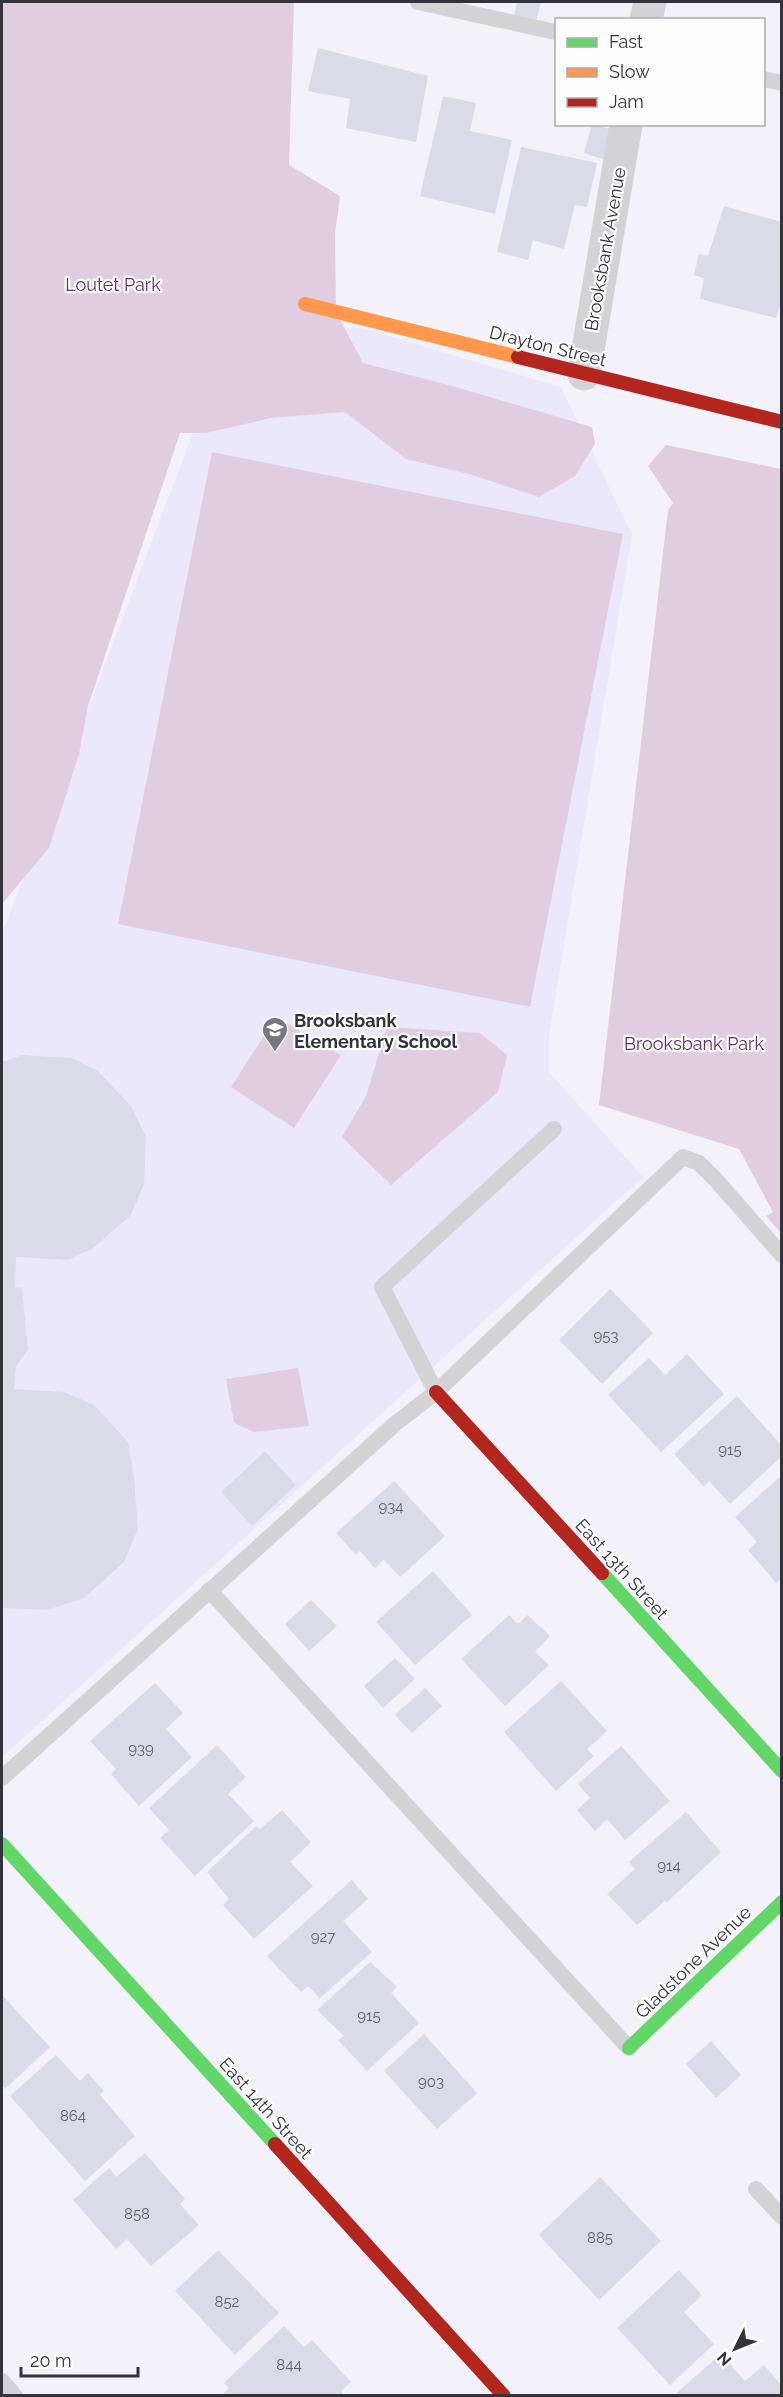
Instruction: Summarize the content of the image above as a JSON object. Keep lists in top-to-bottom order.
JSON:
{
  "streets": {
    "street": [
      "Brooksbank Avenue",
      "Drayton Street",
      "East 13th Street",
      "Gladstone Avenue",
      "East 14th Street"
    ]
  },
  "crossings": [
    ["Brooksbank Avenue", "Drayton Street"]
  ],
  "parks": ["Loutet Park", "Brooksbank Park"],
  "places": {
    "school or university": ["Brooksbank Elementary School"]
  },
  "house_numbers": [
    "953",
    "915",
    "934",
    "939",
    "914",
    "927",
    "915",
    "903",
    "864",
    "858",
    "885",
    "852",
    "844"
  ],
  "legend": ["Fast", "Slow", "Jam"],
  "scale_bar": "20 m",
  "north": "bottom left"
}
